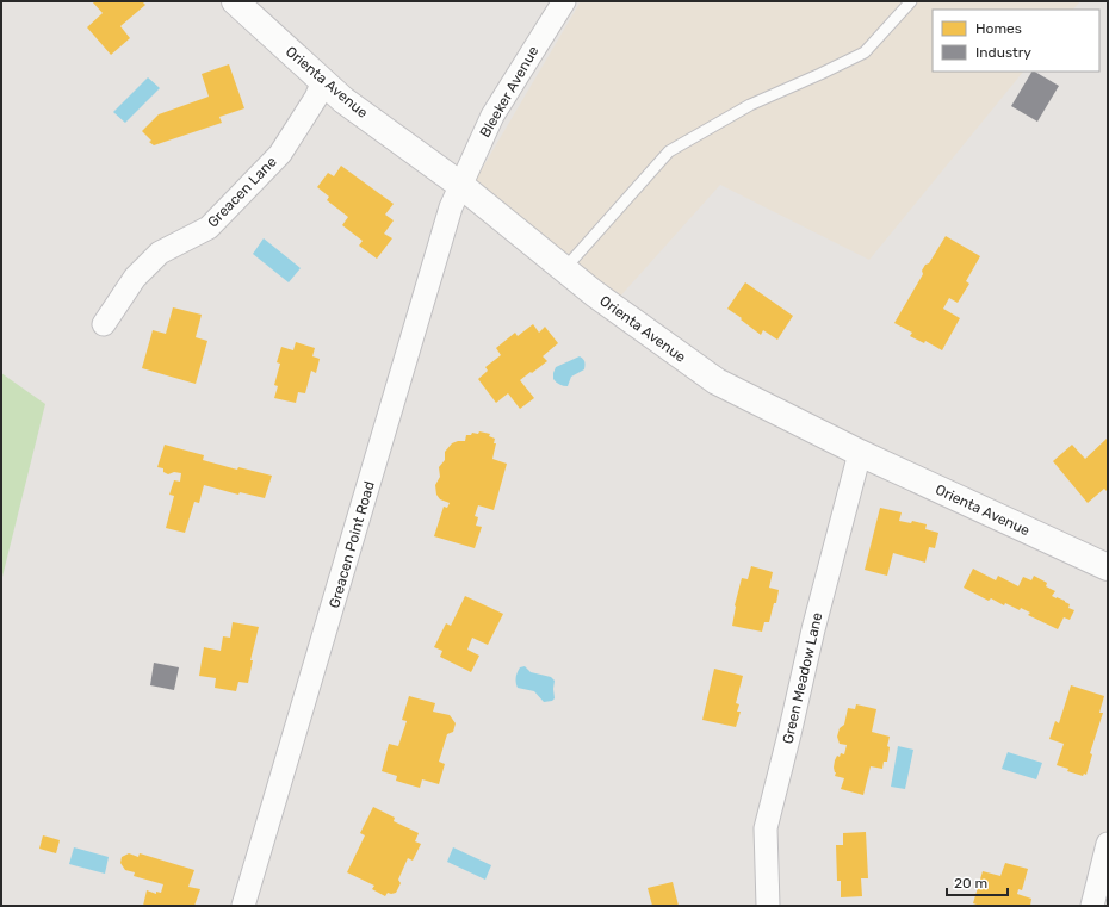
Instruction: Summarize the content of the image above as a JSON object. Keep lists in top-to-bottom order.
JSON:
{
  "streets": {
    "street": [
      "Orienta Avenue",
      "Bleeker Avenue",
      "Greacen Lane",
      "Greacen Point Road",
      "Green Meadow Lane"
    ]
  },
  "crossings": [
    ["Orienta Avenue", "Bleeker Avenue"],
    ["Orienta Avenue", "Greacen Lane"],
    ["Orienta Avenue", "Greacen Point Road"],
    ["Orienta Avenue", "Green Meadow Lane"],
    ["Bleeker Avenue", "Greacen Point Road"]
  ],
  "legend": ["Homes", "Industry"],
  "scale_bar": "20 m"
}
